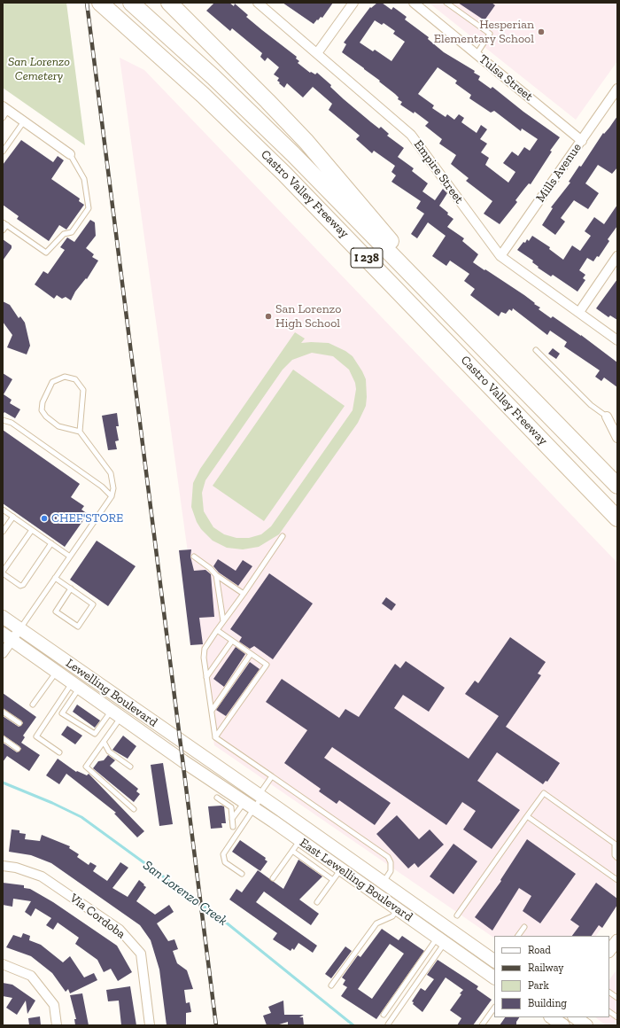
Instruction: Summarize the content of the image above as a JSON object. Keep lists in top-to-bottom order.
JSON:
{
  "streets": {
    "highway": ["Castro Valley Freeway", "I 238"],
    "main road": ["Lewelling Boulevard", "East Lewelling Boulevard"],
    "street": [
      "Tulsa Street",
      "Empire Street",
      "Mills Avenue",
      "Via Cordoba"
    ]
  },
  "crossings": [
    ["Tulsa Street", "Mills Avenue"],
    ["Empire Street", "Mills Avenue"],
    ["Lewelling Boulevard", "East Lewelling Boulevard"]
  ],
  "water": ["San Lorenzo Creek"],
  "parks": ["San Lorenzo Cemetery"],
  "places": ["Hesperian Elementary School", "San Lorenzo High School", "CHEF'STORE"],
  "legend": [
    "Road",
    "Railway",
    "Park",
    "Building"
  ]
}
